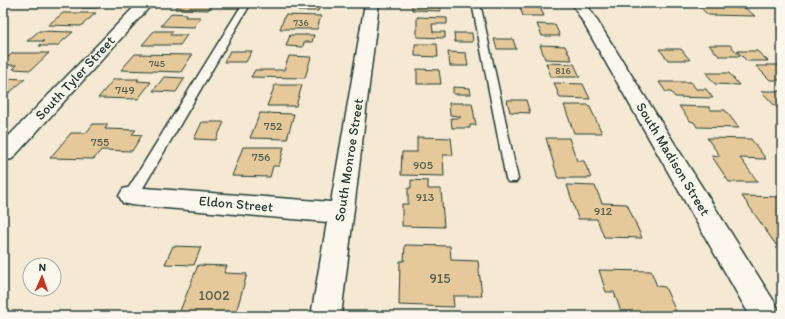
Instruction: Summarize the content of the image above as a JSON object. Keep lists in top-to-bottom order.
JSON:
{
  "streets": {
    "street": [
      "South Tyler Street",
      "South Madison Street",
      "South Monroe Street",
      "Eldon Street"
    ]
  },
  "crossings": [
    ["South Monroe Street", "Eldon Street"]
  ],
  "house_numbers": [
    "736",
    "745",
    "816",
    "749",
    "752",
    "755",
    "756",
    "905",
    "913",
    "912",
    "915",
    "1002"
  ],
  "north": "top"
}
